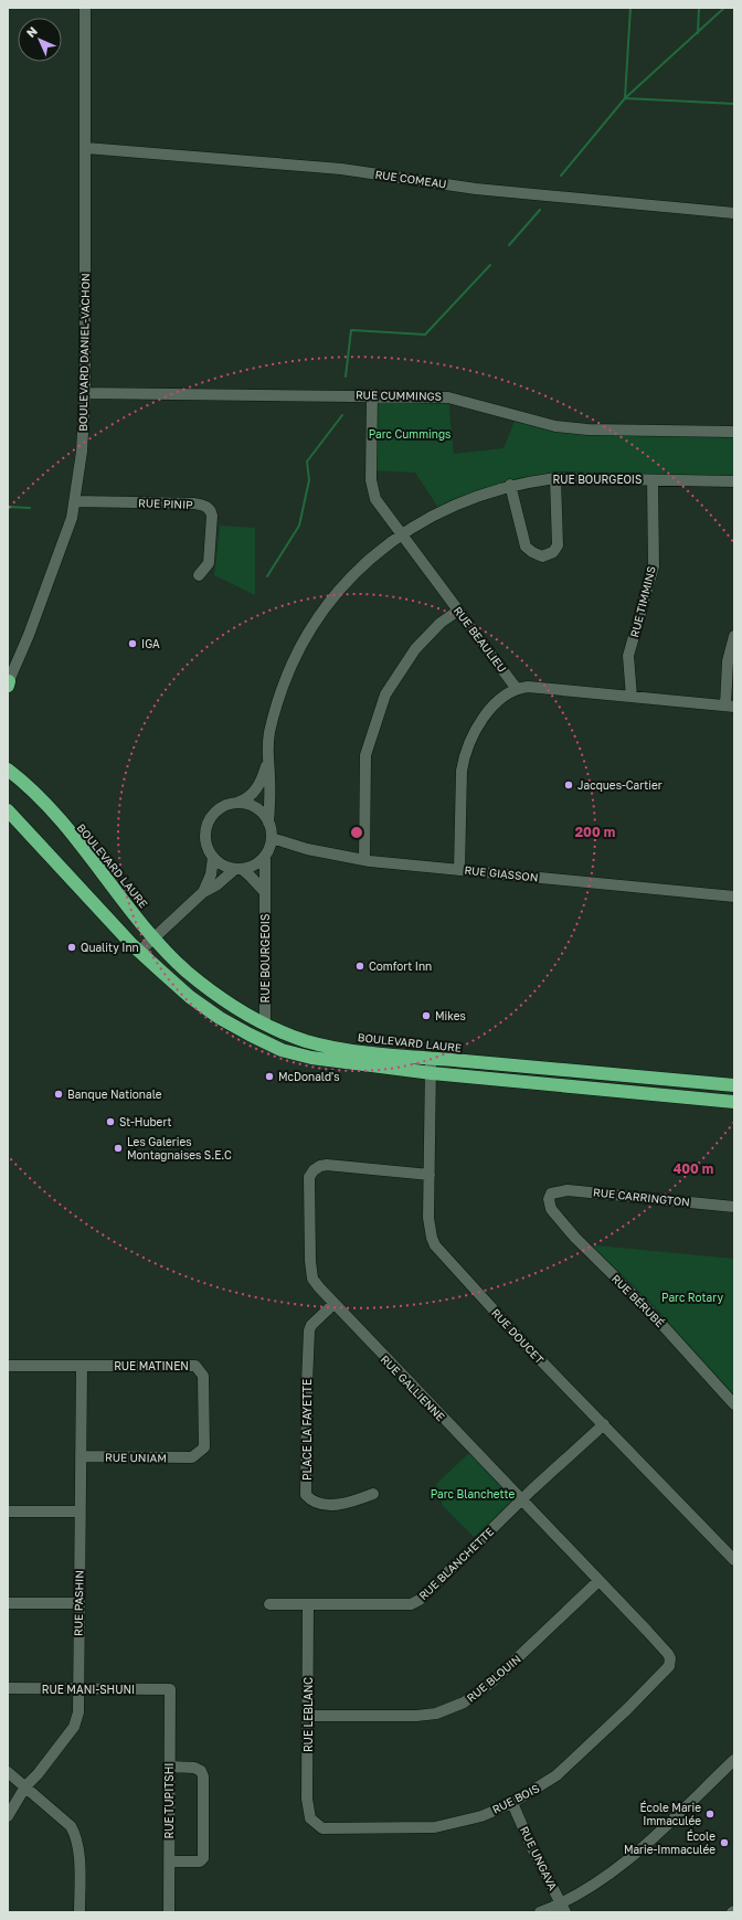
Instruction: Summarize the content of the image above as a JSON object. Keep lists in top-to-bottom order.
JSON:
{
  "streets": {
    "highway": ["BOULEVARD LAURE"],
    "street": [
      "RUE COMEAU",
      "BOULEVARD DANIEL-VACHON",
      "RUE CUMMINGS",
      "RUE BOURGEOIS",
      "RUE PINIP",
      "RUE TIMMINS",
      "RUE BEAULIEU",
      "RUE GIASSON",
      "RUE CARRINGTON",
      "RUE BÉRUBÉ",
      "RUE DOUCET",
      "RUE MATINEN",
      "RUE GALLIENNE",
      "PLACE LA FAYETTE",
      "RUE UNIAM",
      "RUE BLANCHETTE",
      "RUE PASHIN",
      "RUE BLOUIN",
      "RUE MANI-SHUNI",
      "RUE LEBLANC",
      "RUE BOIS",
      "RUE TUPITSHI",
      "RUE UNGAVA"
    ]
  },
  "crossings": [
    ["RUE COMEAU", "BOULEVARD DANIEL-VACHON"],
    ["BOULEVARD DANIEL-VACHON", "RUE CUMMINGS"],
    ["BOULEVARD DANIEL-VACHON", "RUE PINIP"],
    ["RUE CUMMINGS", "RUE BEAULIEU"],
    ["RUE BOURGEOIS", "RUE TIMMINS"],
    ["RUE BOURGEOIS", "RUE BEAULIEU"],
    ["RUE BOURGEOIS", "BOULEVARD LAURE"],
    ["RUE BOURGEOIS", "RUE GIASSON"],
    ["BOULEVARD LAURE", "RUE DOUCET"],
    ["RUE CARRINGTON", "RUE BÉRUBÉ"],
    ["RUE DOUCET", "RUE GALLIENNE"],
    ["RUE DOUCET", "RUE BLANCHETTE"],
    ["RUE MATINEN", "RUE UNIAM"],
    ["RUE MATINEN", "RUE PASHIN"],
    ["RUE GALLIENNE", "PLACE LA FAYETTE"],
    ["RUE GALLIENNE", "RUE BLANCHETTE"],
    ["RUE GALLIENNE", "RUE BLOUIN"],
    ["RUE GALLIENNE", "RUE BOIS"],
    ["RUE UNIAM", "RUE PASHIN"],
    ["RUE BLANCHETTE", "RUE LEBLANC"],
    ["RUE PASHIN", "RUE MANI-SHUNI"],
    ["RUE BLOUIN", "RUE LEBLANC"],
    ["RUE MANI-SHUNI", "RUE TUPITSHI"],
    ["RUE LEBLANC", "RUE BOIS"],
    ["RUE BOIS", "RUE UNGAVA"]
  ],
  "parks": ["Parc Cummings", "Parc Rotary", "Parc Blanchette"],
  "places": [
    "IGA",
    "Jacques-Cartier",
    "Quality Inn",
    "Comfort Inn",
    "Mikes",
    "McDonald's",
    "Banque Nationale",
    "St-Hubert",
    "Les Galeries Montagnaises S.E.C",
    "École Marie Immaculée",
    "École Marie-Immaculée"
  ],
  "north": "top left",
  "rings": ["200 m", "400 m"]
}
